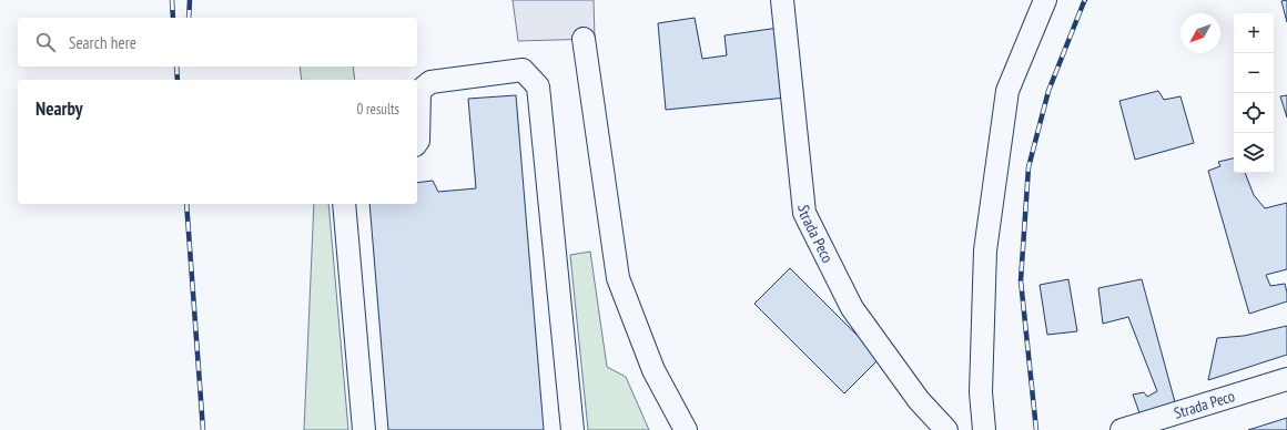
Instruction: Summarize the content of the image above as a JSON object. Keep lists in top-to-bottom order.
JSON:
{
  "streets": {
    "street": ["Strada Peco"]
  },
  "north": "bottom left",
  "page": {
    "map_buttons": ["+", "−"],
    "search": "Search here",
    "heading": ["Nearby", "0 results"]
  }
}
